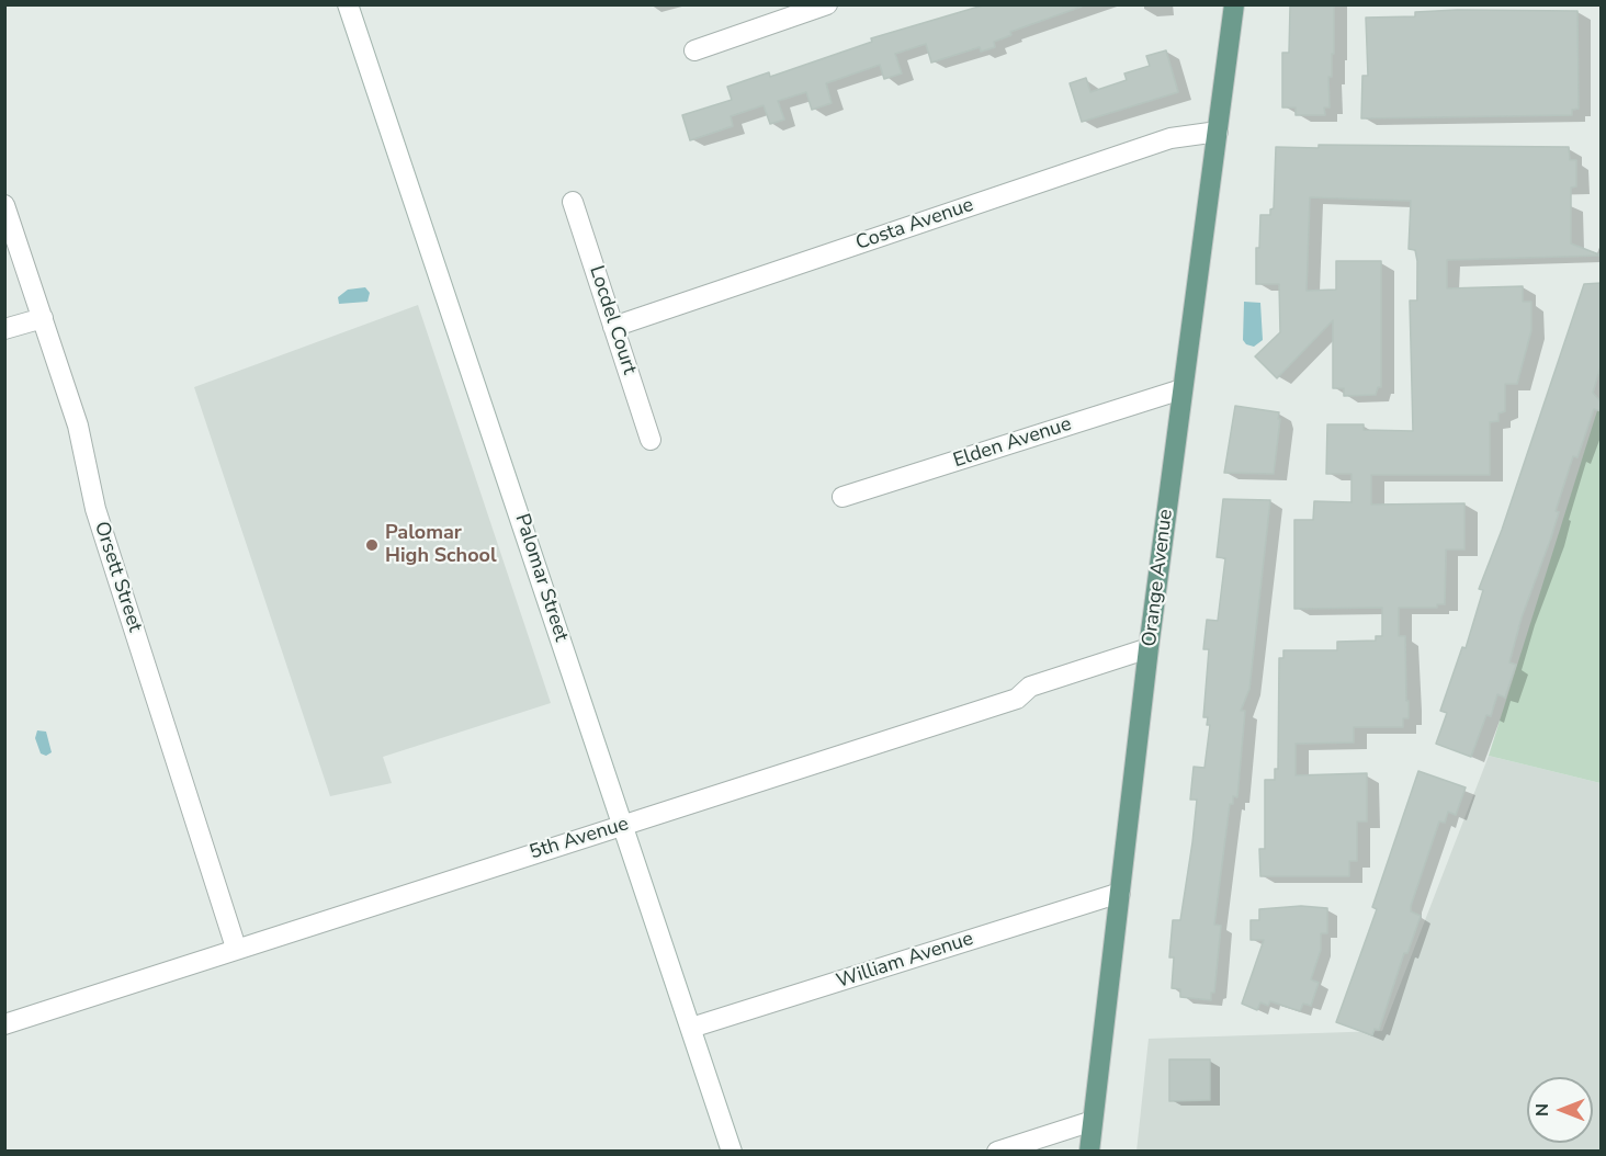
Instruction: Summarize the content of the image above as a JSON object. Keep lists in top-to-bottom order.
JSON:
{
  "streets": {
    "main road": ["Orange Avenue"],
    "street": [
      "Costa Avenue",
      "Locdel Court",
      "Elden Avenue",
      "Orsett Street",
      "Palomar Street",
      "5th Avenue",
      "William Avenue"
    ]
  },
  "crossings": [
    ["Costa Avenue", "Locdel Court"],
    ["Costa Avenue", "Orange Avenue"],
    ["Elden Avenue", "Orange Avenue"],
    ["Orsett Street", "5th Avenue"],
    ["Palomar Street", "5th Avenue"],
    ["Palomar Street", "William Avenue"],
    ["Orange Avenue", "5th Avenue"],
    ["Orange Avenue", "William Avenue"]
  ],
  "places": ["Palomar High School"],
  "north": "left"
}
